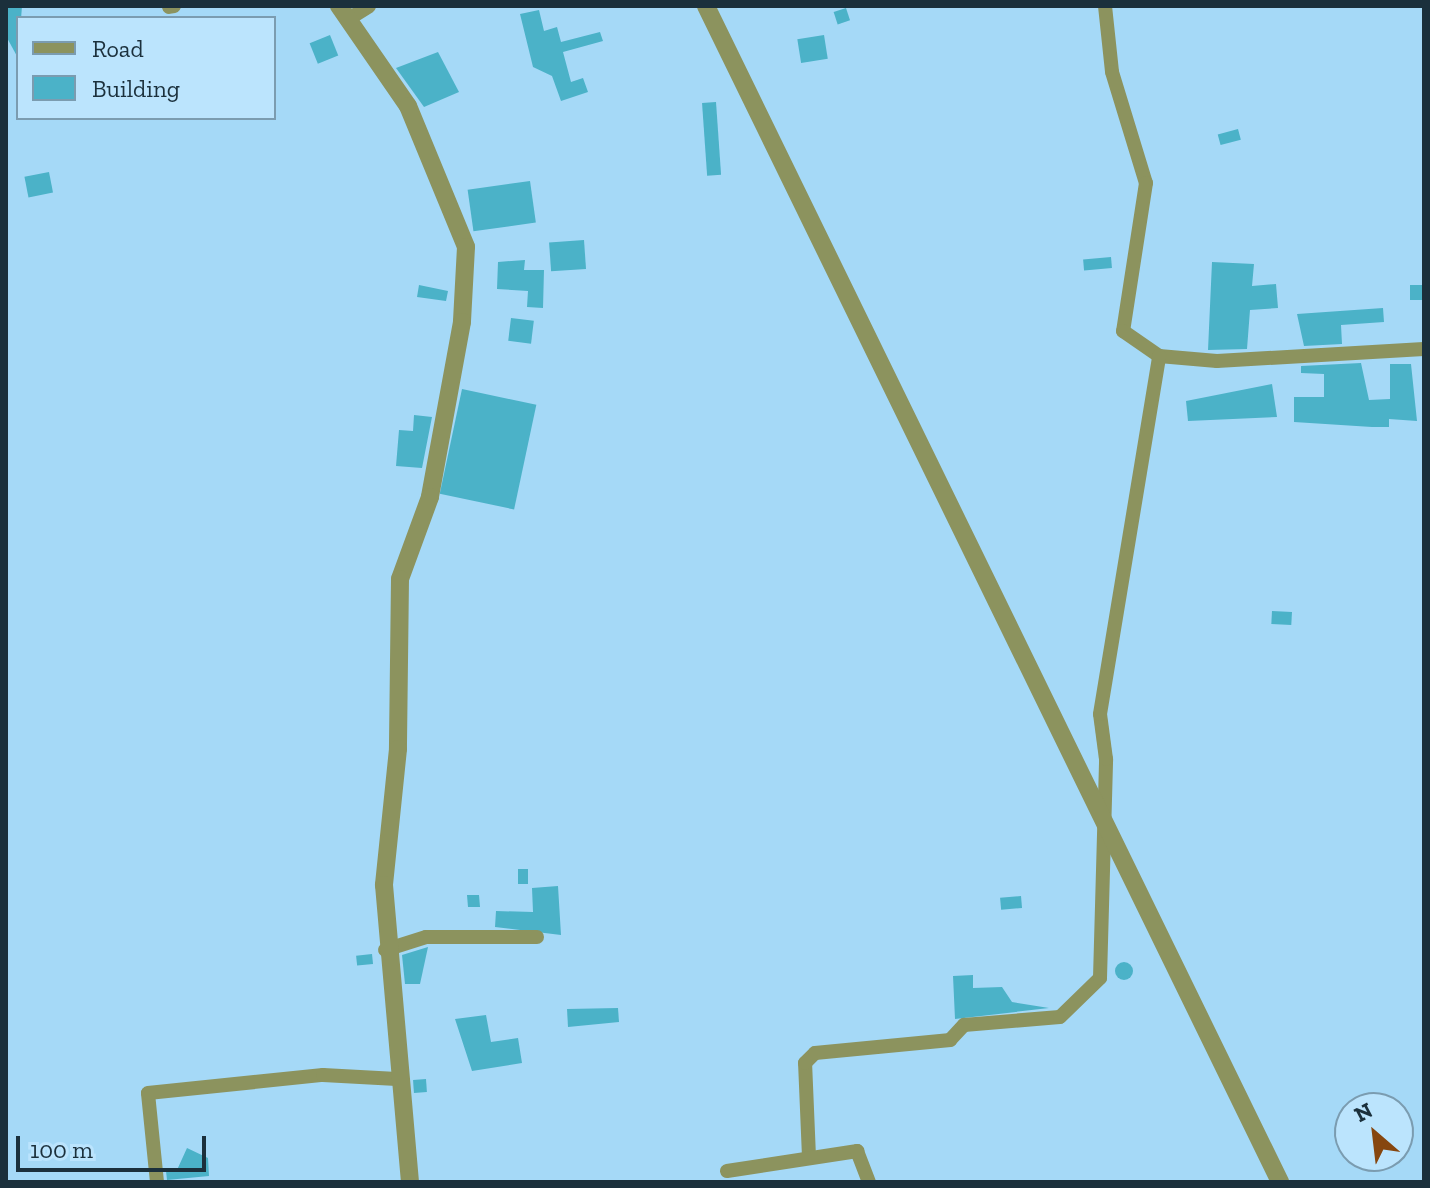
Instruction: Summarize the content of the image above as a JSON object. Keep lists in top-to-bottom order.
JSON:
{
  "legend": ["Road", "Building"],
  "scale_bar": "100 m",
  "north": "top left"
}
